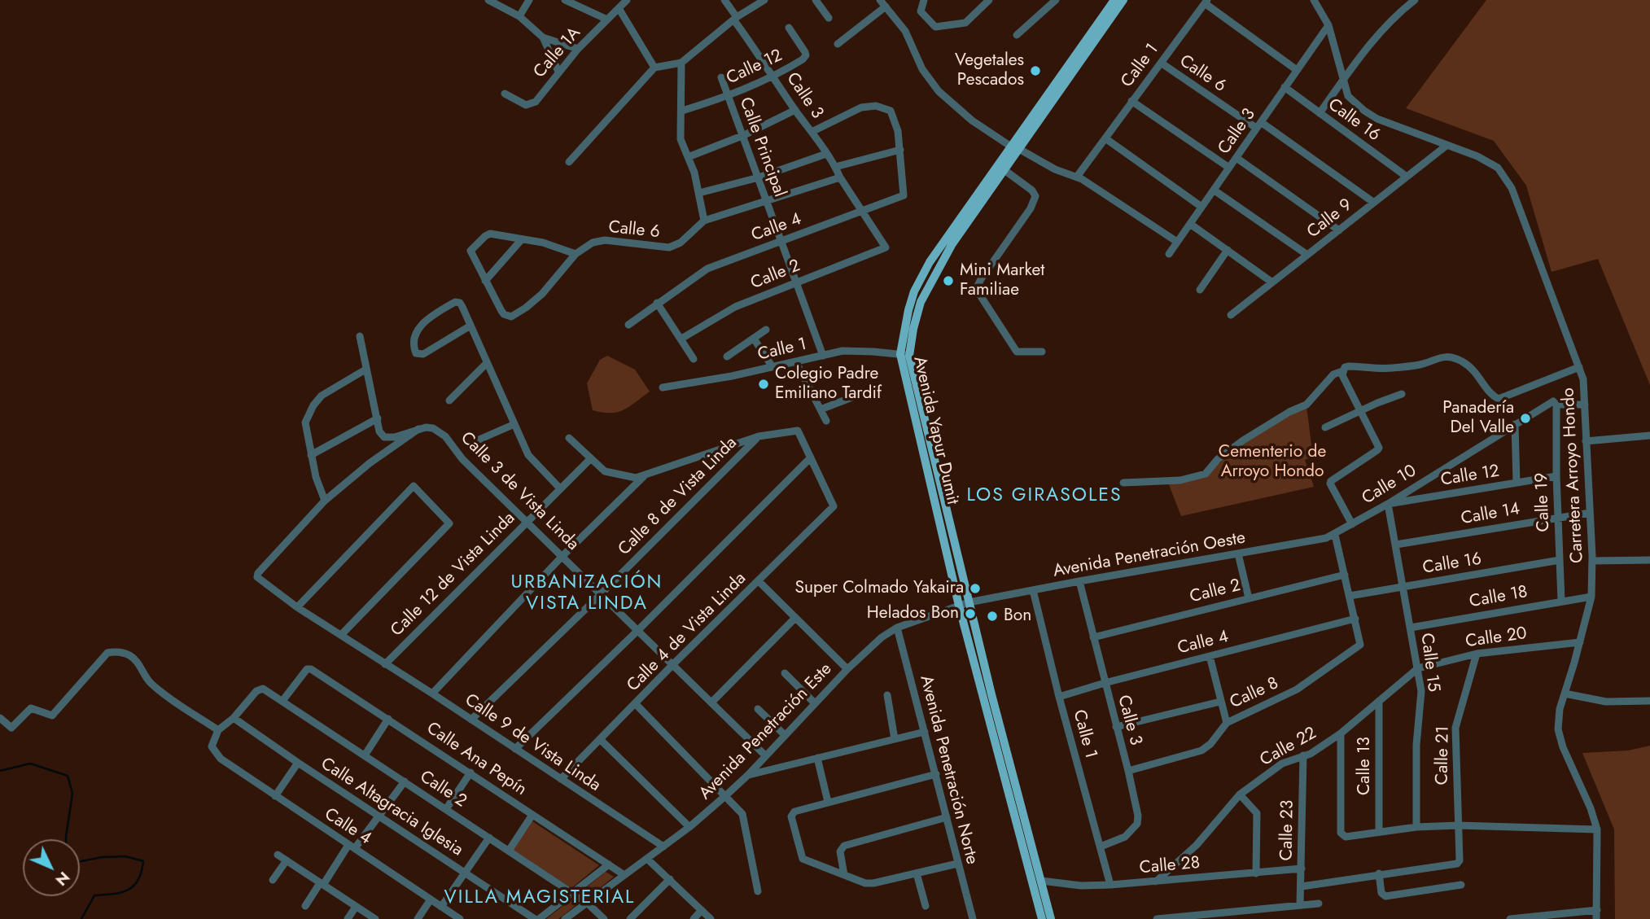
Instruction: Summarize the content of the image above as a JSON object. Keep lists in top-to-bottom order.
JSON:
{
  "streets": {
    "main road": ["Avenida Yapur Dumit"],
    "street": [
      "Calle 1A",
      "Calle 1",
      "Calle 12",
      "Calle 6",
      "Calle 3",
      "Calle 16",
      "Calle Principal",
      "Calle 9",
      "Calle 4",
      "Calle 2",
      "Carretera Arroyo Hondo",
      "Calle 10",
      "Calle 3 de Vista Linda",
      "Calle 8 de Vista Linda",
      "Calle 19",
      "Calle 14",
      "Avenida Penetración Oeste",
      "Calle 12 de Vista Linda",
      "Calle 18",
      "Calle 4 de Vista Linda",
      "Calle 20",
      "Calle 15",
      "Calle 8",
      "Avenida Penetración Este",
      "Calle 9 de Vista Linda",
      "Calle 22",
      "Calle 21",
      "Calle Ana Pepín",
      "Calle 13",
      "Avenida Penetración Norte",
      "Calle Altagracia Iglesia",
      "Calle 23",
      "Calle 28"
    ]
  },
  "crossings": [
    ["Calle 1", "Calle 6"],
    ["Calle 1", "Calle 3"],
    ["Calle 1", "Calle Principal"],
    ["Calle 1", "Calle 4"],
    ["Calle 1", "Avenida Yapur Dumit"],
    ["Calle 1", "Avenida Penetración Oeste"],
    ["Calle 1", "Calle 28"],
    ["Calle 12", "Calle 3"],
    ["Calle 12", "Calle Principal"],
    ["Calle 12", "Calle 10"],
    ["Calle 12", "Calle 19"],
    ["Calle 12", "Calle 15"],
    ["Calle 6", "Calle 3"],
    ["Calle 6", "Calle Principal"],
    ["Calle 3", "Calle 16"],
    ["Calle 3", "Calle 4"],
    ["Calle 3", "Calle 2"],
    ["Calle 3", "Carretera Arroyo Hondo"],
    ["Calle 3", "Avenida Penetración Oeste"],
    ["Calle 3", "Calle 8"],
    ["Calle 16", "Calle 9"],
    ["Calle 16", "Calle 19"],
    ["Calle 16", "Calle 15"],
    ["Calle Principal", "Calle 4"],
    ["Calle Principal", "Calle 2"],
    ["Calle 9", "Carretera Arroyo Hondo"],
    ["Calle 4", "Calle 8"],
    ["Calle 2", "Avenida Penetración Este"],
    ["Calle 2", "Calle Ana Pepín"],
    ["Calle 2", "Calle Altagracia Iglesia"],
    ["Avenida Yapur Dumit", "Avenida Penetración Oeste"],
    ["Avenida Yapur Dumit", "Avenida Penetración Este"],
    ["Avenida Yapur Dumit", "Calle 28"],
    ["Carretera Arroyo Hondo", "Calle 14"],
    ["Carretera Arroyo Hondo", "Calle 18"],
    ["Carretera Arroyo Hondo", "Calle 20"],
    ["Calle 10", "Calle 19"],
    ["Calle 10", "Avenida Penetración Oeste"],
    ["Calle 10", "Calle 15"],
    ["Calle 3 de Vista Linda", "Calle 8 de Vista Linda"],
    ["Calle 3 de Vista Linda", "Calle 12 de Vista Linda"],
    ["Calle 3 de Vista Linda", "Calle 4 de Vista Linda"],
    ["Calle 3 de Vista Linda", "Avenida Penetración Este"],
    ["Calle 8 de Vista Linda", "Calle 9 de Vista Linda"],
    ["Calle 19", "Calle 14"],
    ["Calle 19", "Calle 18"],
    ["Calle 14", "Calle 15"],
    ["Avenida Penetración Oeste", "Avenida Penetración Este"],
    ["Calle 12 de Vista Linda", "Calle 9 de Vista Linda"],
    ["Calle 18", "Calle 15"],
    ["Calle 4 de Vista Linda", "Calle 9 de Vista Linda"],
    ["Calle 20", "Calle 15"],
    ["Calle 20", "Calle 22"],
    ["Calle 20", "Calle 21"],
    ["Calle 15", "Calle 22"],
    ["Avenida Penetración Este", "Calle 9 de Vista Linda"],
    ["Avenida Penetración Este", "Calle Ana Pepín"],
    ["Avenida Penetración Este", "Avenida Penetración Norte"],
    ["Calle 22", "Calle 13"],
    ["Calle 22", "Calle 23"],
    ["Calle 22", "Calle 28"],
    ["Calle 23", "Calle 28"]
  ],
  "districts": ["LOS GIRASOLES", "URBANIZACIÓN VISTA LINDA", "VILLA MAGISTERIAL"],
  "parks": ["Cementerio de Arroyo Hondo"],
  "places": [
    "Vegetales Pescados",
    "Mini Market Familiae",
    "Colegio Padre Emiliano Tardif",
    "Panadería Del Valle",
    "Super Colmado Yakaira",
    "Helados Bon",
    "Bon"
  ],
  "north": "bottom right"
}
